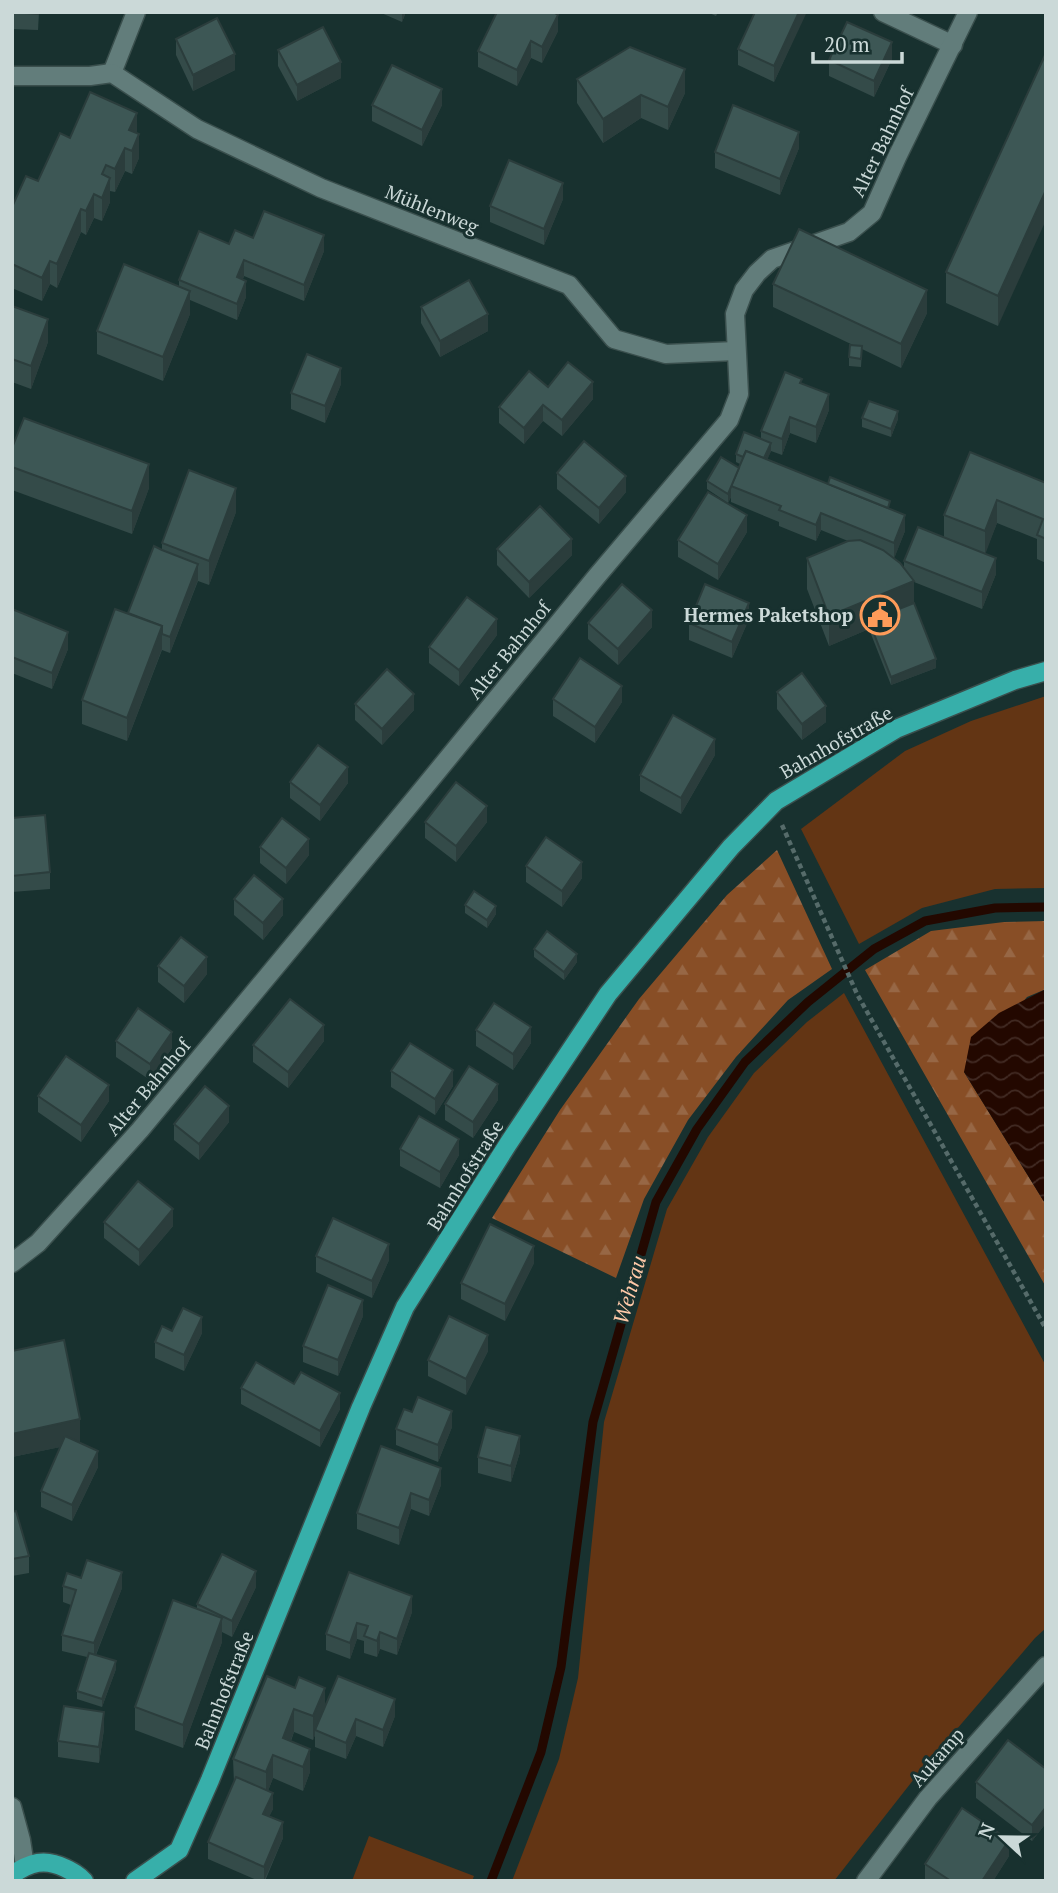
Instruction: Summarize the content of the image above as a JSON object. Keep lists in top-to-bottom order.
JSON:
{
  "streets": {
    "main road": ["Bahnhofstraße"],
    "street": ["Alter Bahnhof", "Mühlenweg", "Aukamp"]
  },
  "crossings": [
    ["Alter Bahnhof", "Mühlenweg"]
  ],
  "water": ["Wehrau"],
  "places": {
    "public building": ["Hermes Paketshop"]
  },
  "scale_bar": "20 m",
  "north": "left"
}
